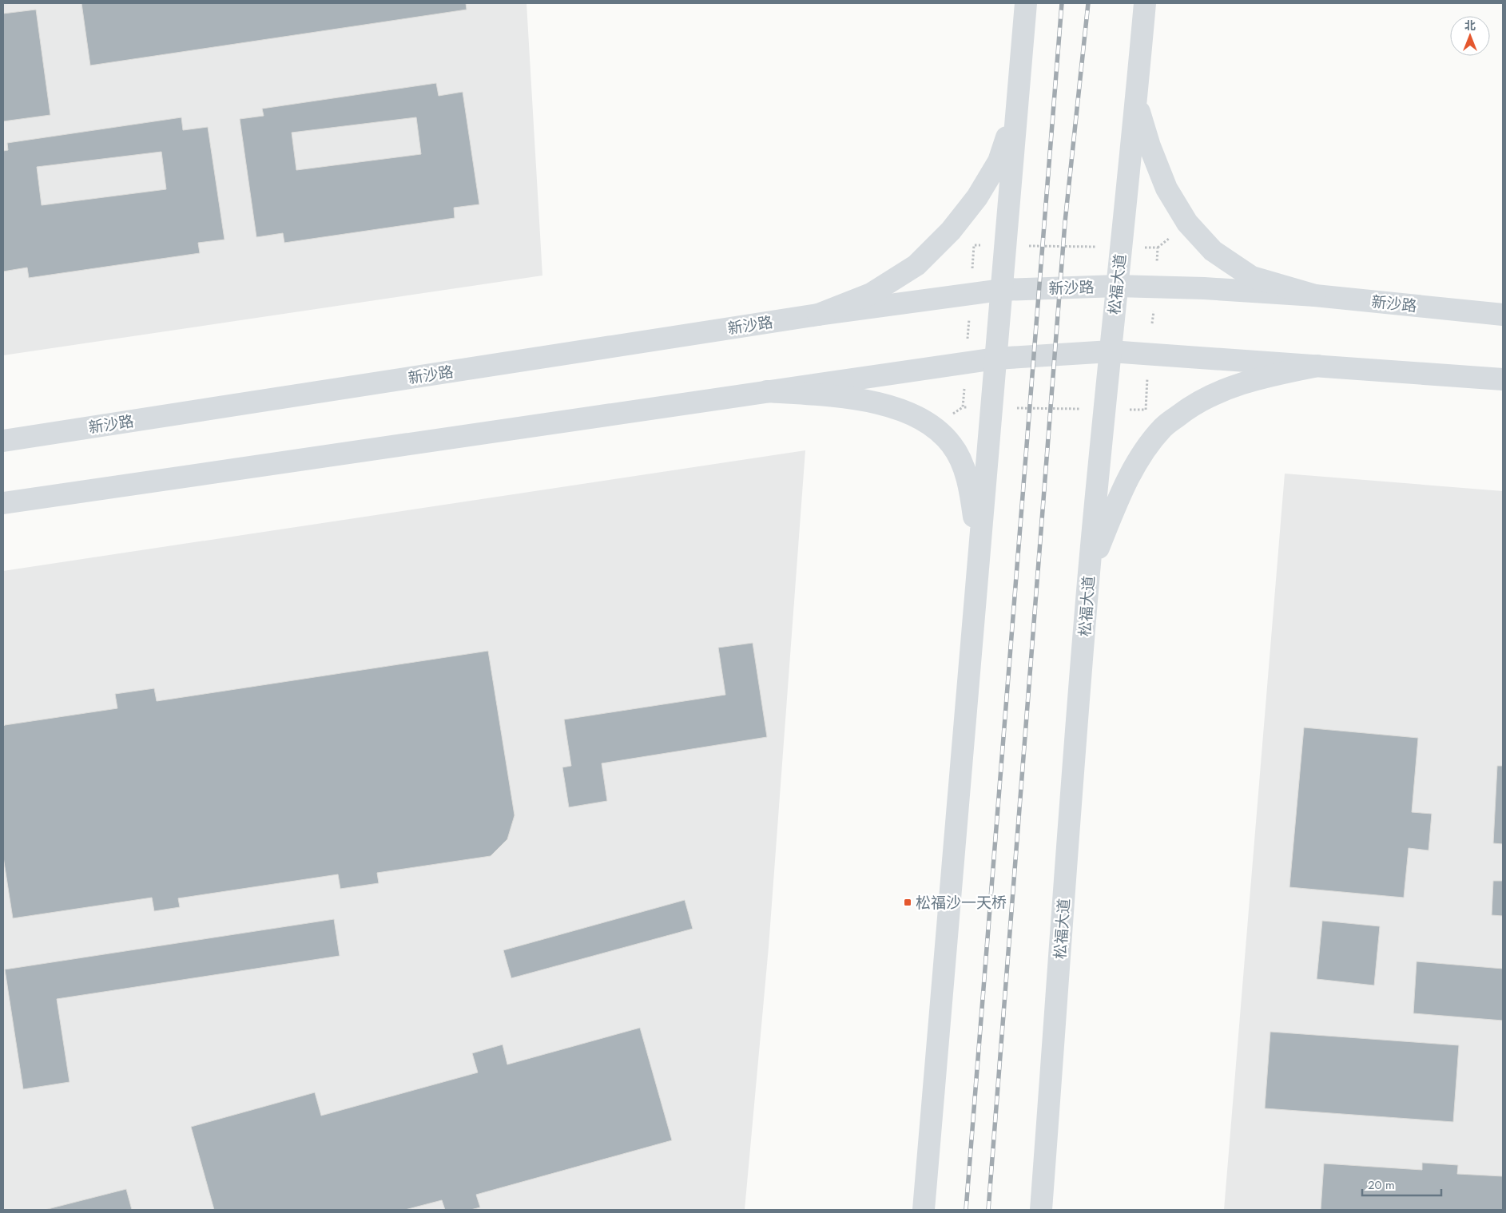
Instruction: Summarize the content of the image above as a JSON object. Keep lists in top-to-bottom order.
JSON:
{
  "streets": {
    "main road": ["松福大道", "新沙路"]
  },
  "crossings": [
    ["松福大道", "新沙路"]
  ],
  "places": {
    "transit": ["松福沙一天桥"]
  },
  "scale_bar": "20 m",
  "north": "top"
}
